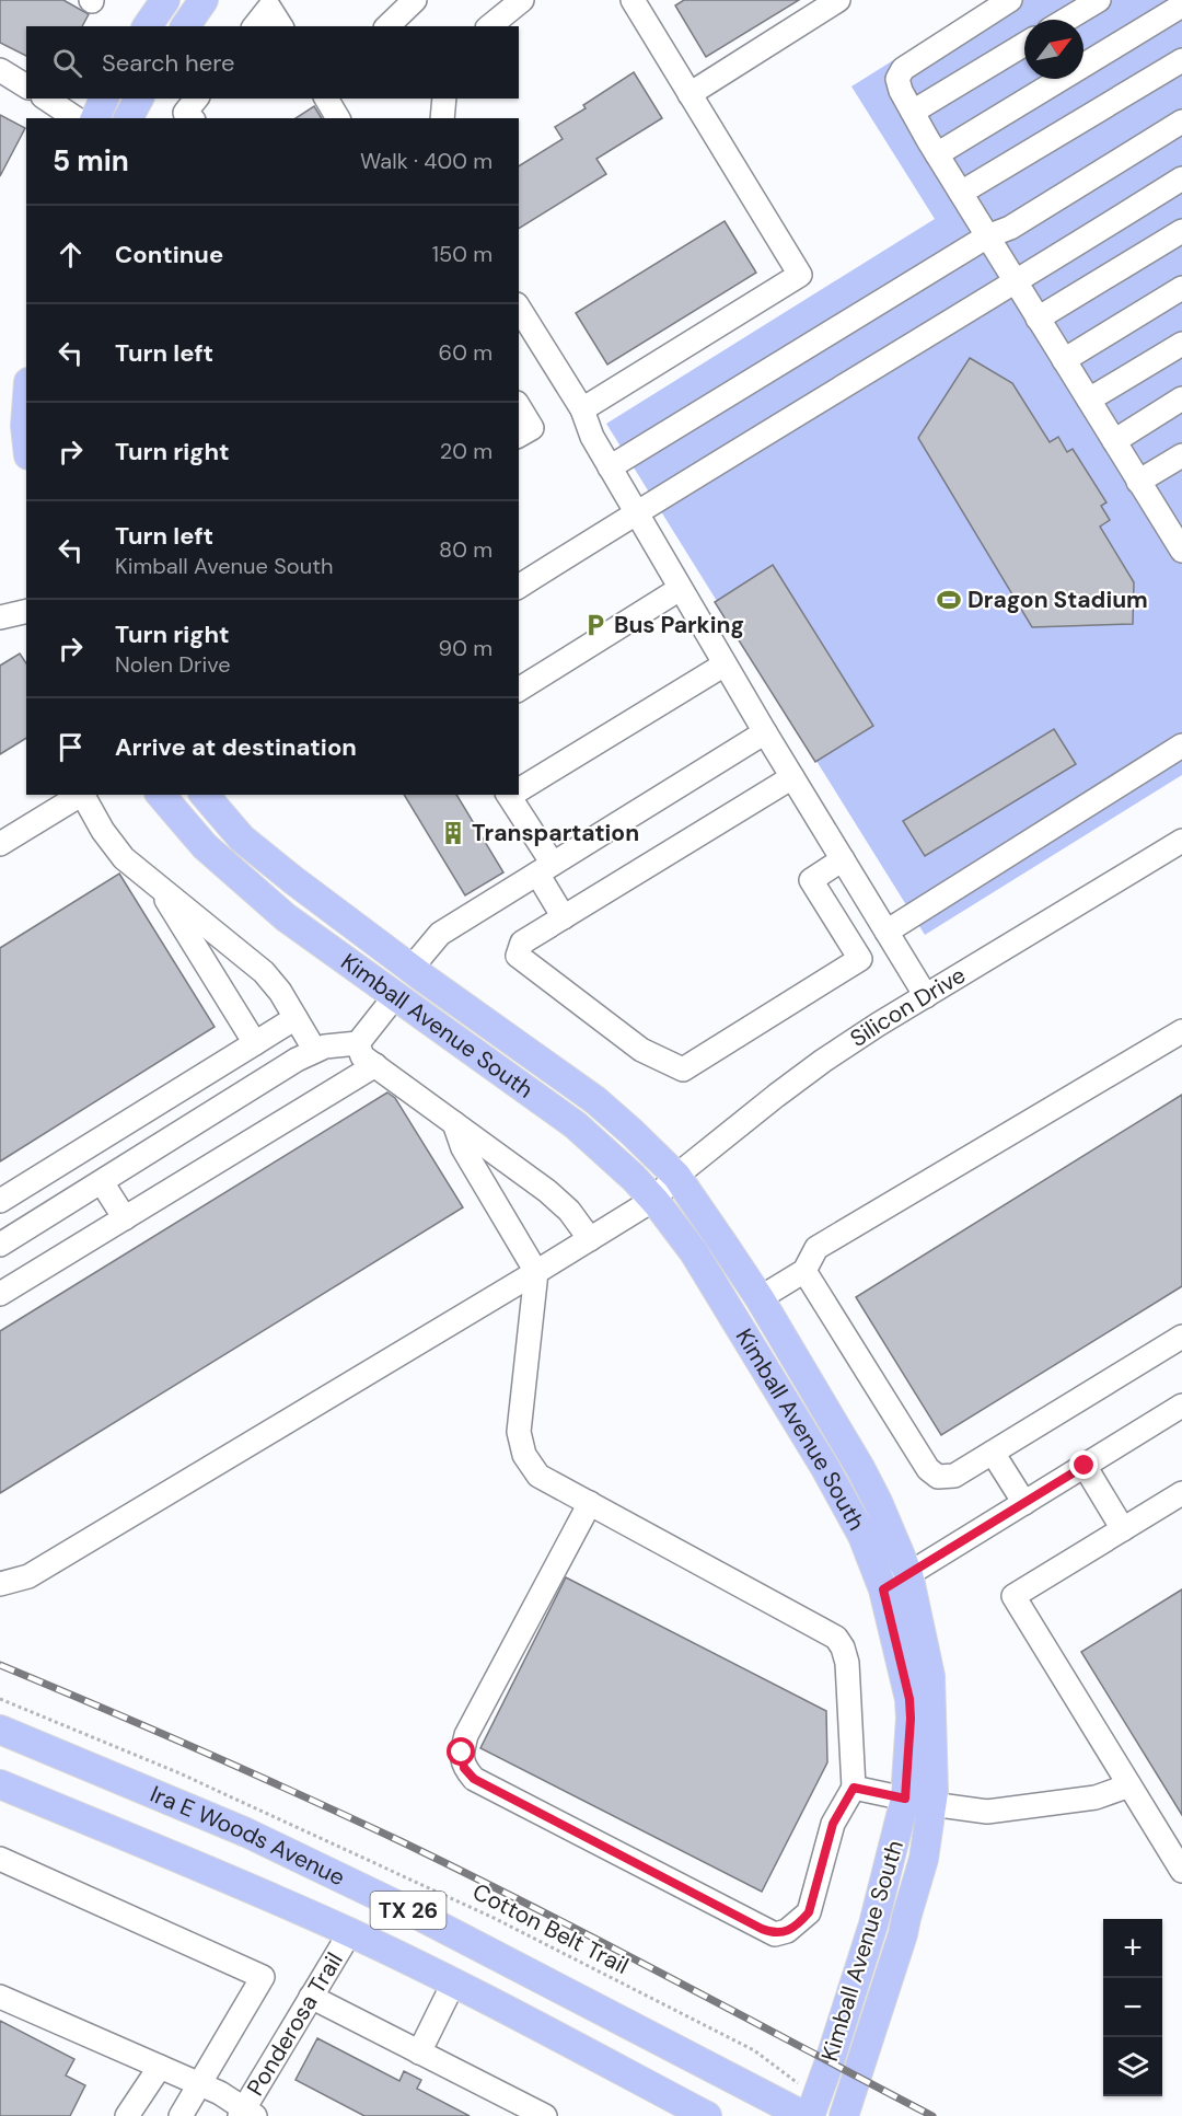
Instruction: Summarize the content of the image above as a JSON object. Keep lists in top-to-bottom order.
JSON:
{
  "streets": {
    "main road": ["Kimball Avenue South", "Ira E Woods Avenue", "TX 26"],
    "street": ["Silicon Drive", "Ponderosa Trail"],
    "path": ["Cotton Belt Trail"]
  },
  "crossings": [
    ["Silicon Drive", "Kimball Avenue South"],
    ["Kimball Avenue South", "Ira E Woods Avenue"],
    ["Kimball Avenue South", "Cotton Belt Trail"],
    ["Ira E Woods Avenue", "Cotton Belt Trail"],
    ["Ira E Woods Avenue", "Ponderosa Trail"]
  ],
  "places": {
    "sports": ["Dragon Stadium"],
    "parking": ["Bus Parking"],
    "building": ["Transpartation"]
  },
  "north": "top right",
  "page": {
    "search": "Search here",
    "heading": ["5 min", "Walk · 400 m"],
    "list": [
      ["Continue", "150 m"],
      ["Turn left", "60 m"],
      ["Turn right", "20 m"],
      ["Turn left", "Kimball Avenue South", "80 m"],
      ["Turn right", "Nolen Drive", "90 m"],
      "Arrive at destination"
    ],
    "map_buttons": ["+", "−"]
  }
}
